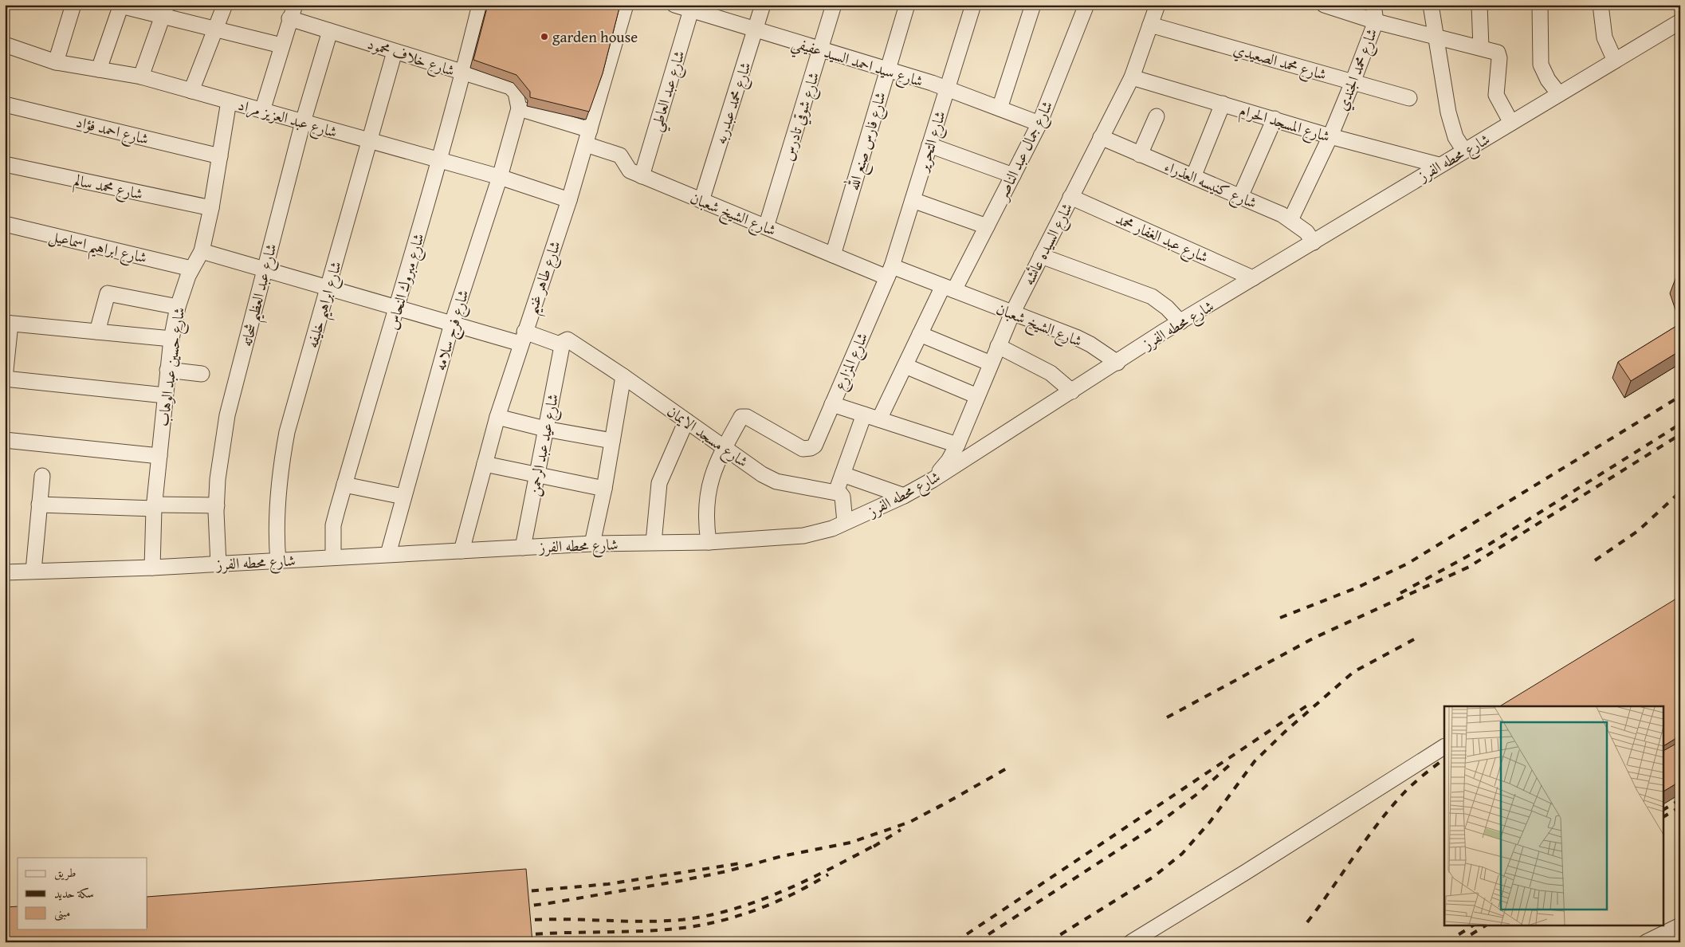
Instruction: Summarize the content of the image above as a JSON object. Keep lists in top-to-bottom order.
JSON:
{
  "streets": {
    "street": [
      "شارع خلاف محمود",
      "شارع سيد احمد السيد عفيفي",
      "شارع محمد الصعيدي",
      "شارع محمد الجندي",
      "شارع عبد العاطي",
      "شارع محمد عبدربه",
      "شارع شوقي تادرس",
      "شارع عبد العزيز مراد",
      "شارع المسجد الحرام",
      "شارع احمد فؤاد",
      "شارع فارس صنع الله",
      "شارع التحرير",
      "شارع جمال عبد الناصر",
      "شارع محطه الفرز",
      "شارع كنيسه العذراء",
      "شارع محمد سالم",
      "شارع الشيخ شعبان",
      "شارع عبد الغفار محمد",
      "شارع السيده عائشه",
      "شارع ابراهيم اسماعيل",
      "شارع طاهر غنيم",
      "شارع مبروك النحاس",
      "شارع عبد العظيم شحاته",
      "شارع ابراهيم خليفه",
      "شارع فرج سلامه",
      "شارع المزارع",
      "شارع حسين عبد الوهاب",
      "شارع مسجد الايمان",
      "شارع عيد عبد الرحمن"
    ]
  },
  "crossings": [
    ["شارع خلاف محمود", "شارع الشيخ شعبان"],
    ["شارع خلاف محمود", "شارع مبروك النحاس"],
    ["شارع خلاف محمود", "شارع عبد العظيم شحاته"],
    ["شارع خلاف محمود", "شارع ابراهيم خليفه"],
    ["شارع خلاف محمود", "شارع فرج سلامه"],
    ["شارع سيد احمد السيد عفيفي", "شارع عبد العاطي"],
    ["شارع سيد احمد السيد عفيفي", "شارع محمد عبدربه"],
    ["شارع سيد احمد السيد عفيفي", "شارع شوقي تادرس"],
    ["شارع سيد احمد السيد عفيفي", "شارع فارس صنع الله"],
    ["شارع سيد احمد السيد عفيفي", "شارع التحرير"],
    ["شارع سيد احمد السيد عفيفي", "شارع جمال عبد الناصر"],
    ["شارع محمد الصعيدي", "شارع محمد الجندي"],
    ["شارع محمد الصعيدي", "شارع السيده عائشه"],
    ["شارع محمد الجندي", "شارع المسجد الحرام"],
    ["شارع محمد الجندي", "شارع كنيسه العذراء"],
    ["شارع عبد العاطي", "شارع الشيخ شعبان"],
    ["شارع محمد عبدربه", "شارع الشيخ شعبان"],
    ["شارع شوقي تادرس", "شارع الشيخ شعبان"],
    ["شارع عبد العزيز مراد", "شارع طاهر غنيم"],
    ["شارع عبد العزيز مراد", "شارع مبروك النحاس"],
    ["شارع عبد العزيز مراد", "شارع عبد العظيم شحاته"],
    ["شارع عبد العزيز مراد", "شارع ابراهيم خليفه"],
    ["شارع عبد العزيز مراد", "شارع فرج سلامه"],
    ["شارع عبد العزيز مراد", "شارع حسين عبد الوهاب"],
    ["شارع المسجد الحرام", "شارع محطه الفرز"],
    ["شارع المسجد الحرام", "شارع السيده عائشه"],
    ["شارع احمد فؤاد", "شارع حسين عبد الوهاب"],
    ["شارع فارس صنع الله", "شارع الشيخ شعبان"],
    ["شارع التحرير", "شارع الشيخ شعبان"],
    ["شارع التحرير", "شارع المزارع"],
    ["شارع جمال عبد الناصر", "شارع الشيخ شعبان"],
    ["شارع محطه الفرز", "شارع كنيسه العذراء"],
    ["شارع محطه الفرز", "شارع الشيخ شعبان"],
    ["شارع محطه الفرز", "شارع عبد الغفار محمد"],
    ["شارع محطه الفرز", "شارع السيده عائشه"],
    ["شارع محطه الفرز", "شارع طاهر غنيم"],
    ["شارع محطه الفرز", "شارع مبروك النحاس"],
    ["شارع محطه الفرز", "شارع عبد العظيم شحاته"],
    ["شارع محطه الفرز", "شارع ابراهيم خليفه"],
    ["شارع محطه الفرز", "شارع فرج سلامه"],
    ["شارع محطه الفرز", "شارع حسين عبد الوهاب"],
    ["شارع محطه الفرز", "شارع عيد عبد الرحمن"],
    ["شارع كنيسه العذراء", "شارع السيده عائشه"],
    ["شارع محمد سالم", "شارع حسين عبد الوهاب"],
    ["شارع الشيخ شعبان", "شارع السيده عائشه"],
    ["شارع الشيخ شعبان", "شارع طاهر غنيم"],
    ["شارع الشيخ شعبان", "شارع فرج سلامه"],
    ["شارع الشيخ شعبان", "شارع المزارع"],
    ["شارع عبد الغفار محمد", "شارع السيده عائشه"],
    ["شارع ابراهيم اسماعيل", "شارع حسين عبد الوهاب"],
    ["شارع المزارع", "شارع مسجد الايمان"],
    ["شارع مسجد الايمان", "شارع عيد عبد الرحمن"]
  ],
  "places": ["garden house"],
  "legend": ["طريق", "سكة حديد", "مبنى"]
}
